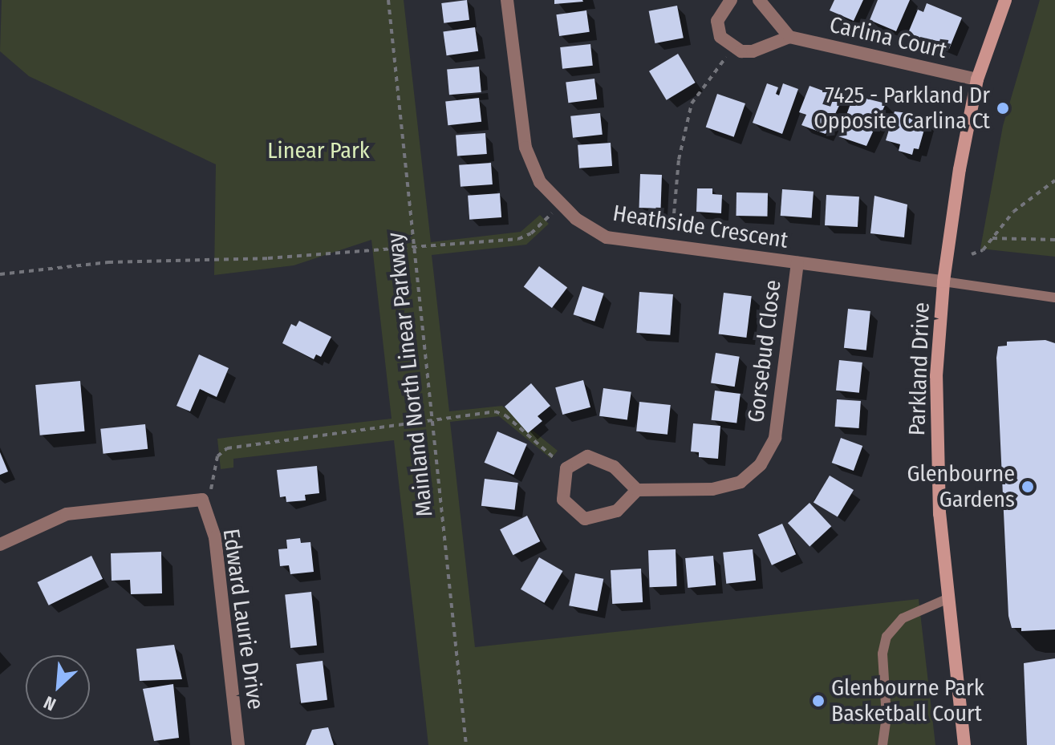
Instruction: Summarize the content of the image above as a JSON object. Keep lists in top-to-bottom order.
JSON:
{
  "streets": {
    "street": [
      "Carlina Court",
      "Heathside Crescent",
      "Gorsebud Close",
      "Parkland Drive",
      "Edward Laurie Drive"
    ],
    "path": ["Mainland North Linear Parkway"]
  },
  "crossings": [
    ["Carlina Court", "Parkland Drive"],
    ["Heathside Crescent", "Gorsebud Close"],
    ["Heathside Crescent", "Parkland Drive"]
  ],
  "parks": ["Linear Park"],
  "places": ["7425 - Parkland Dr Opposite Carlina Ct", "Glenbourne Gardens", "Glenbourne Park Basketball Court"],
  "north": "bottom left"
}
